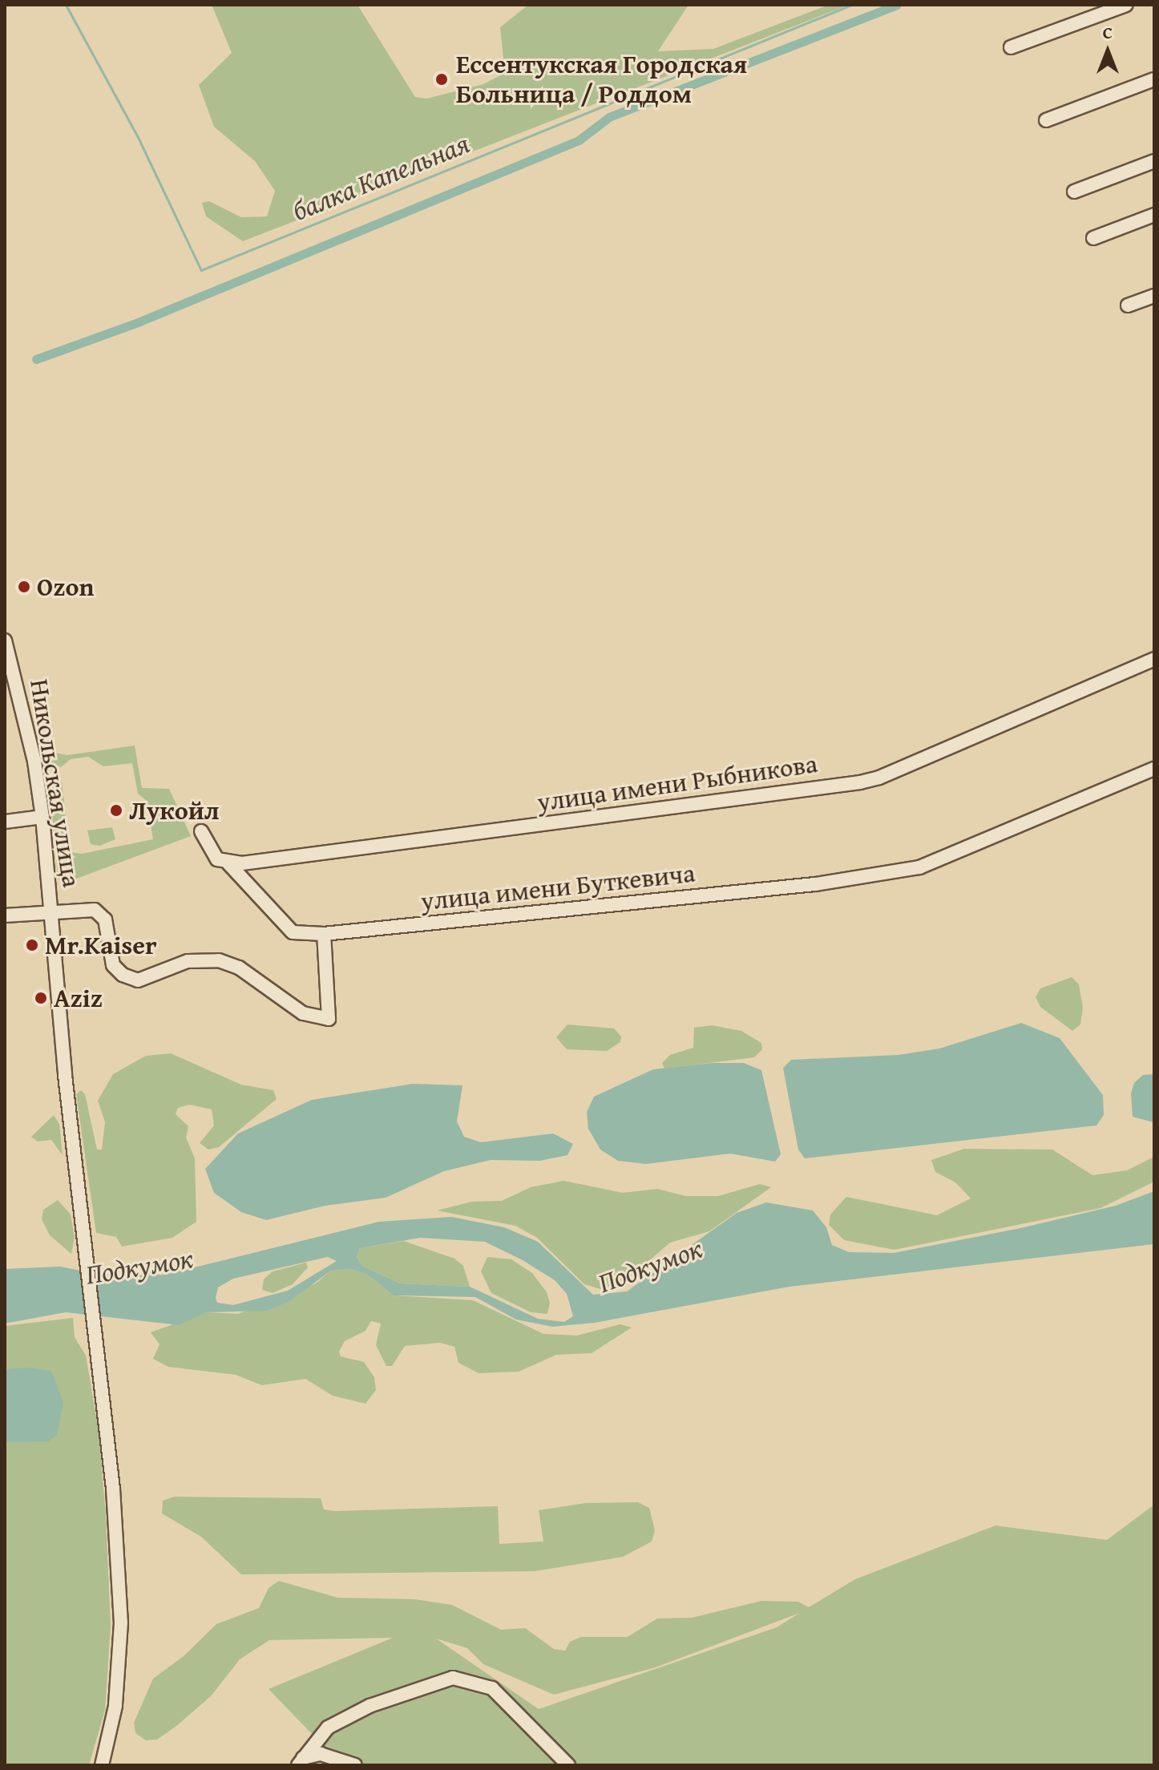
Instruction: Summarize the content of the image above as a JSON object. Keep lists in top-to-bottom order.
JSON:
{
  "streets": {
    "street": ["Никольская улица", "улица имени Рыбникова", "улица имени Буткевича"]
  },
  "crossings": [
    ["улица имени Рыбникова", "улица имени Буткевича"]
  ],
  "water": ["балка Капельная", "Подкумок"],
  "places": [
    "Ессентукская Городская Больница / Роддом",
    "Ozon",
    "Лукойл",
    "Mr.Kaiser",
    "Aziz"
  ],
  "north": "top"
}
